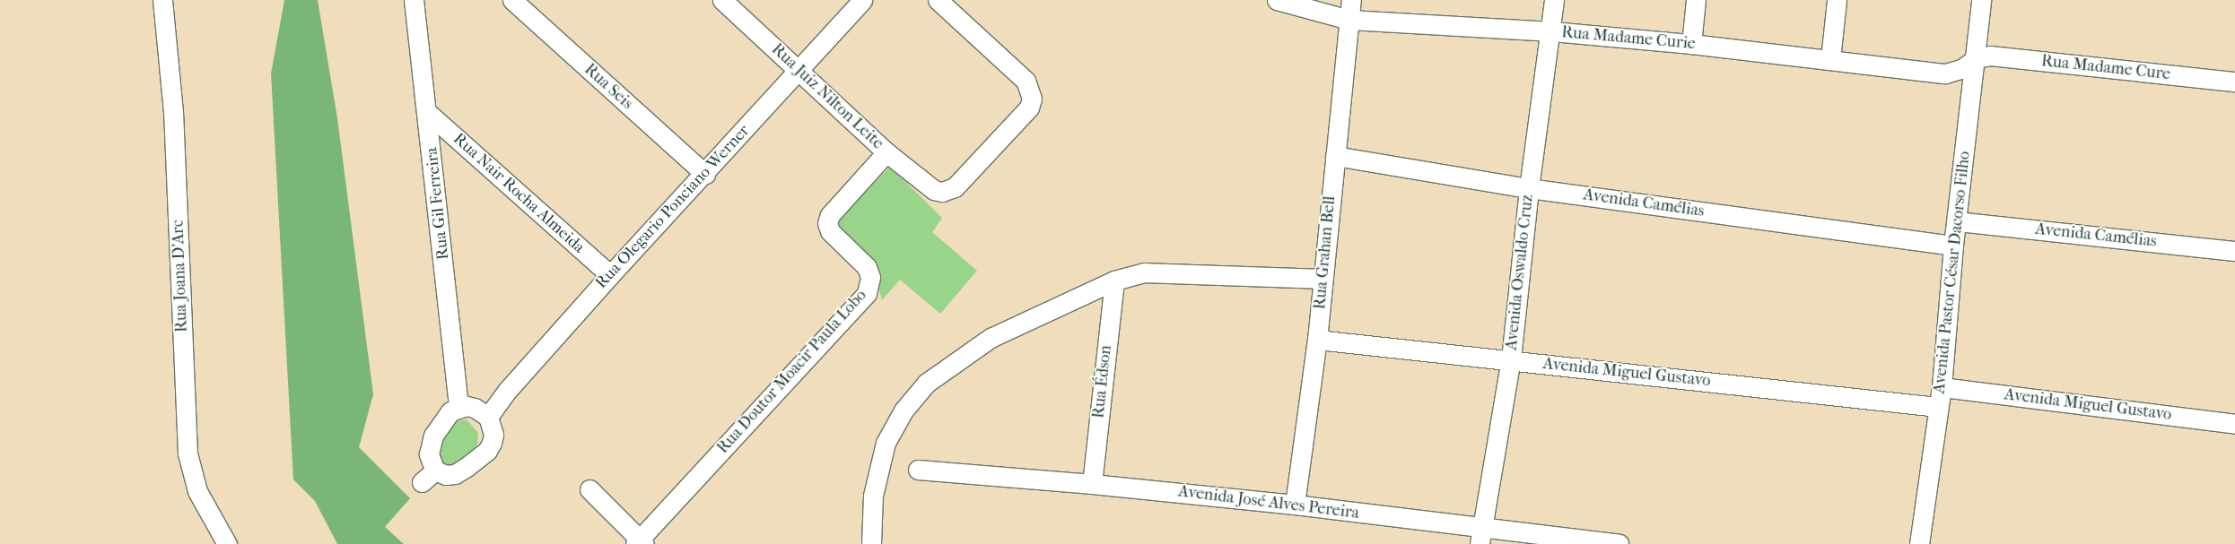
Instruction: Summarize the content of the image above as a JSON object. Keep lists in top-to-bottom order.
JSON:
{
  "streets": {
    "street": [
      "Rua Madame Curie",
      "Rua Madame Cure",
      "Rua Seis",
      "Rua Juiz Nilton Leite",
      "Rua Nair Rocha Almeida",
      "Rua Gil Ferreira",
      "Avenida Camélias",
      "Rua Olegario Ponciano Werner",
      "Rua Grahan Bell",
      "Avenida Oswaldo Cruz",
      "Avenida Pastor César Dacorso Filho",
      "Rua Joana D'Arc",
      "Rua Doutor Moacir Paula Lobo",
      "Avenida Miguel Gustavo",
      "Rua Édson",
      "Avenida José Alves Pereira"
    ]
  },
  "crossings": [
    ["Rua Madame Curie", "Rua Madame Cure"],
    ["Rua Madame Curie", "Rua Grahan Bell"],
    ["Rua Madame Curie", "Avenida Oswaldo Cruz"],
    ["Rua Madame Curie", "Avenida Pastor César Dacorso Filho"],
    ["Rua Madame Cure", "Avenida Pastor César Dacorso Filho"],
    ["Rua Seis", "Rua Olegario Ponciano Werner"],
    ["Rua Juiz Nilton Leite", "Rua Olegario Ponciano Werner"],
    ["Rua Juiz Nilton Leite", "Rua Doutor Moacir Paula Lobo"],
    ["Rua Nair Rocha Almeida", "Rua Gil Ferreira"],
    ["Rua Nair Rocha Almeida", "Rua Olegario Ponciano Werner"],
    ["Rua Gil Ferreira", "Rua Olegario Ponciano Werner"],
    ["Avenida Camélias", "Rua Grahan Bell"],
    ["Avenida Camélias", "Avenida Oswaldo Cruz"],
    ["Avenida Camélias", "Avenida Pastor César Dacorso Filho"],
    ["Rua Grahan Bell", "Avenida Miguel Gustavo"],
    ["Rua Grahan Bell", "Avenida José Alves Pereira"],
    ["Avenida Oswaldo Cruz", "Avenida Miguel Gustavo"],
    ["Avenida Oswaldo Cruz", "Avenida José Alves Pereira"],
    ["Avenida Pastor César Dacorso Filho", "Avenida Miguel Gustavo"],
    ["Rua Édson", "Avenida José Alves Pereira"]
  ]
}
